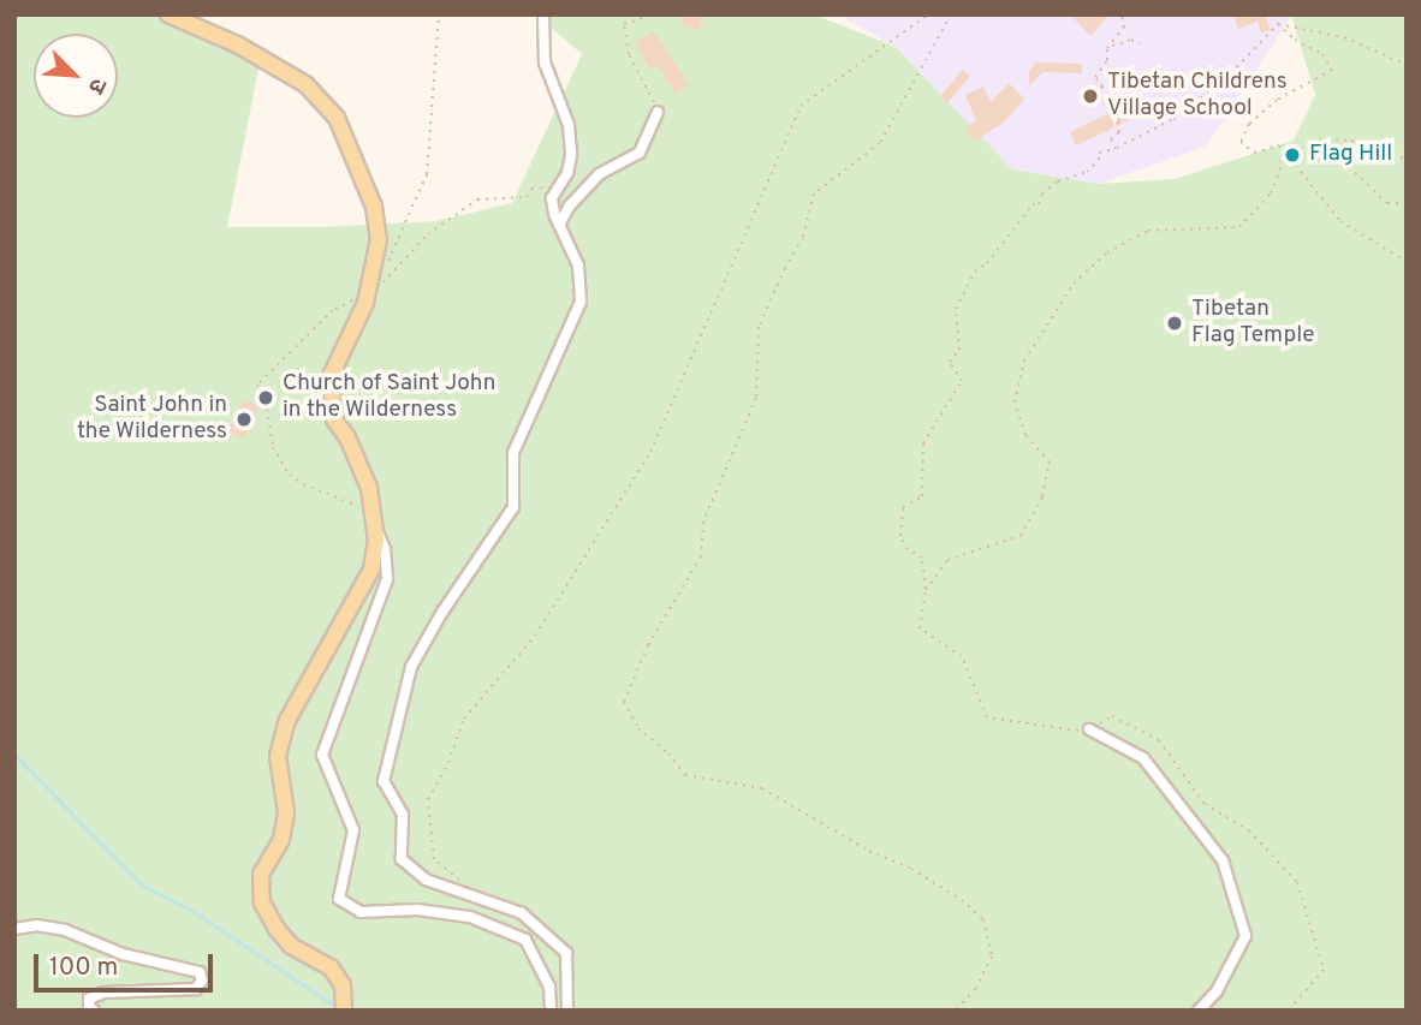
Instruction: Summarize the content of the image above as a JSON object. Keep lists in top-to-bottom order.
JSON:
{
  "places": [
    "Tibetan Childrens Village School",
    "Flag Hill",
    "Tibetan Flag Temple",
    "Church of Saint John in the Wilderness",
    "Saint John in the Wilderness"
  ],
  "scale_bar": "100 m",
  "north": "bottom right"
}
